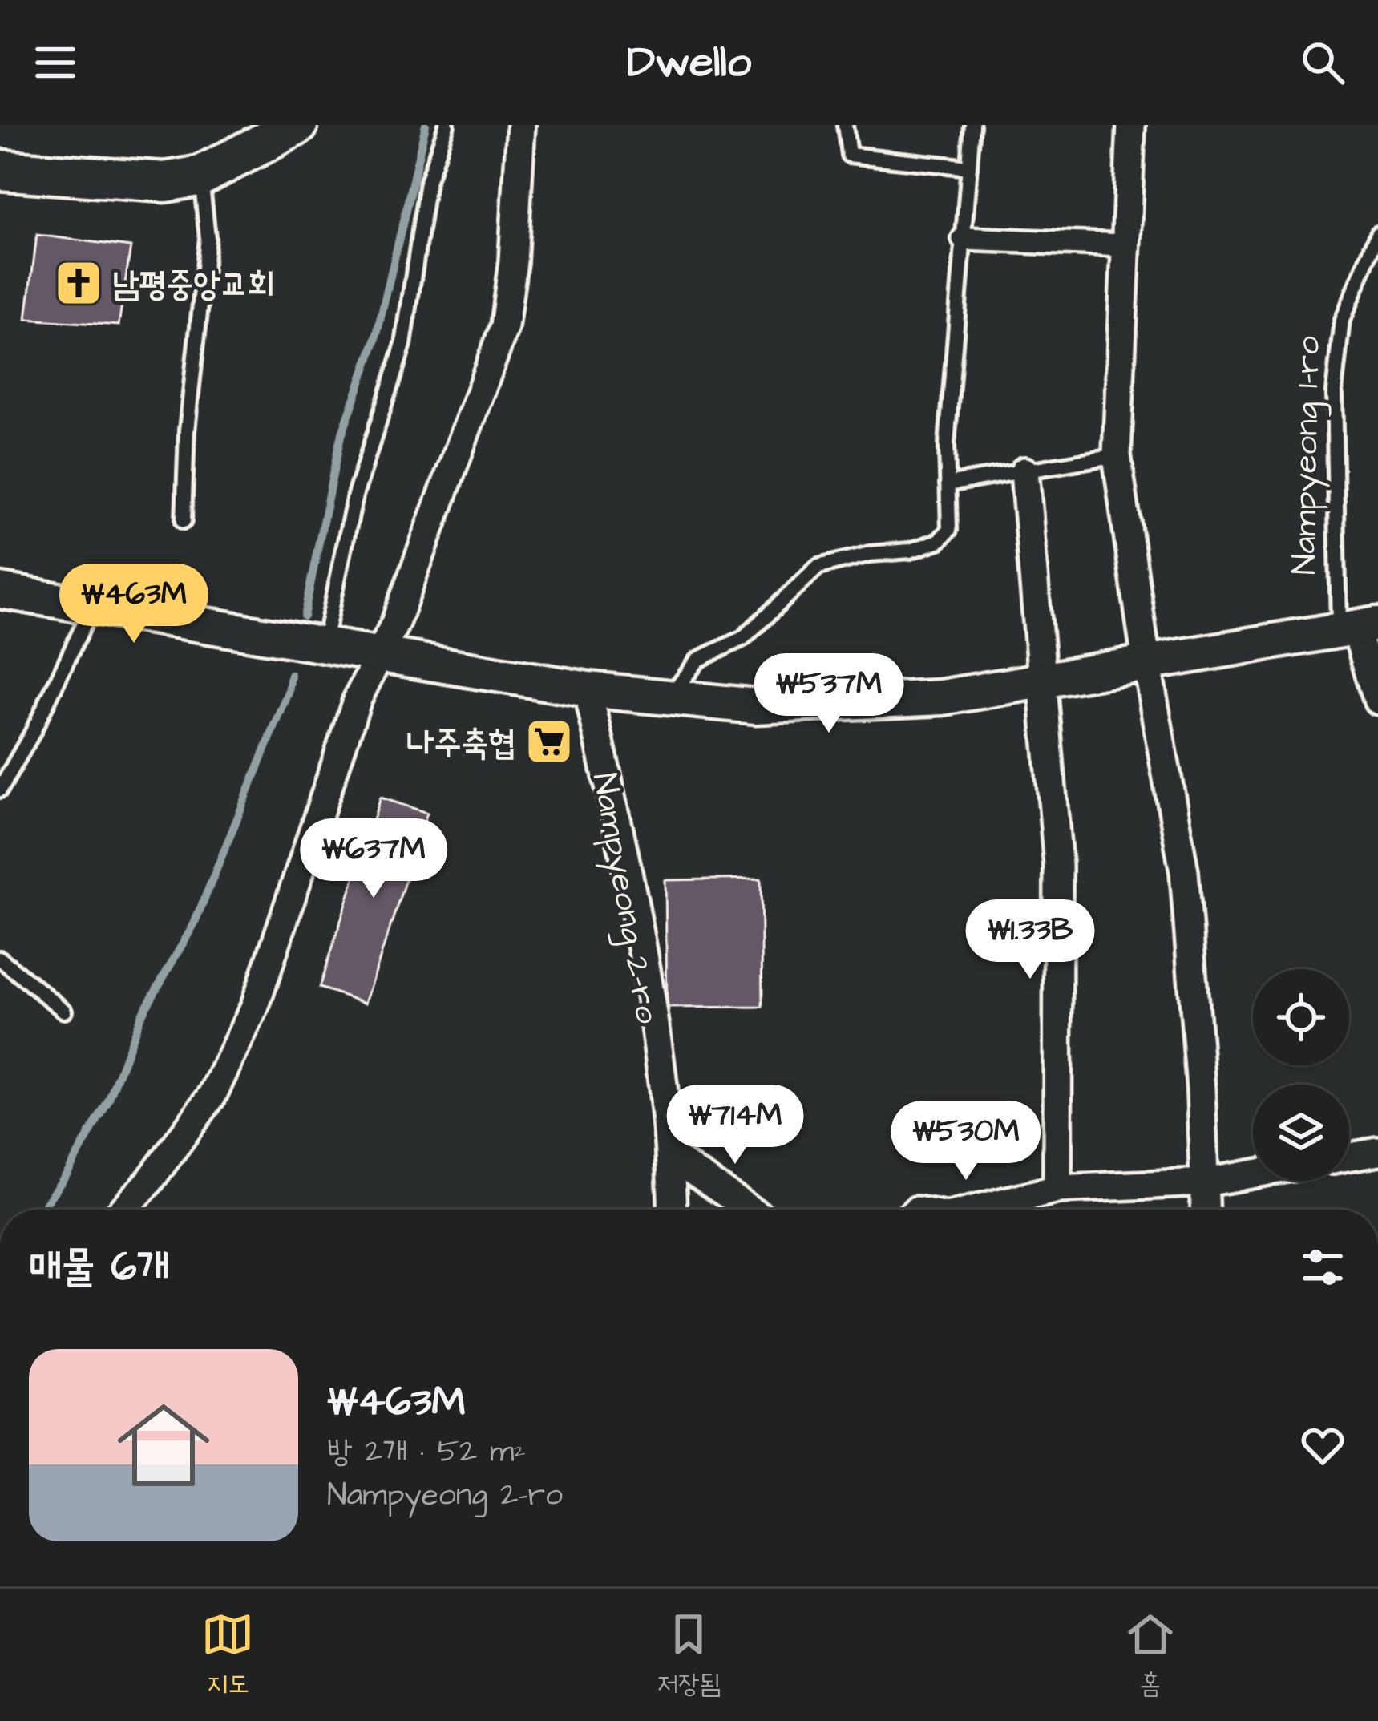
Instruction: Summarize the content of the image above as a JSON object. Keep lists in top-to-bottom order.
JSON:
{
  "streets": {
    "street": ["Nampyeong 2-ro"],
    "lane": ["Nampyeong 1-ro"]
  },
  "places": {
    "church": ["남평중앙교회"],
    "supermarket": ["나주축협"]
  },
  "page": {
    "header": "Dwello",
    "price": [
      "₩463M",
      "₩537M",
      "₩637M",
      "₩1.33B",
      "₩714M",
      "₩530M"
    ],
    "heading": "매물 6개",
    "list": [
      {
        "name": "₩463M",
        "note": "방 2개 · 52 m² · Nampyeong 2-ro"
      }
    ],
    "tabs": ["지도", "저장됨", "홈"]
  }
}
